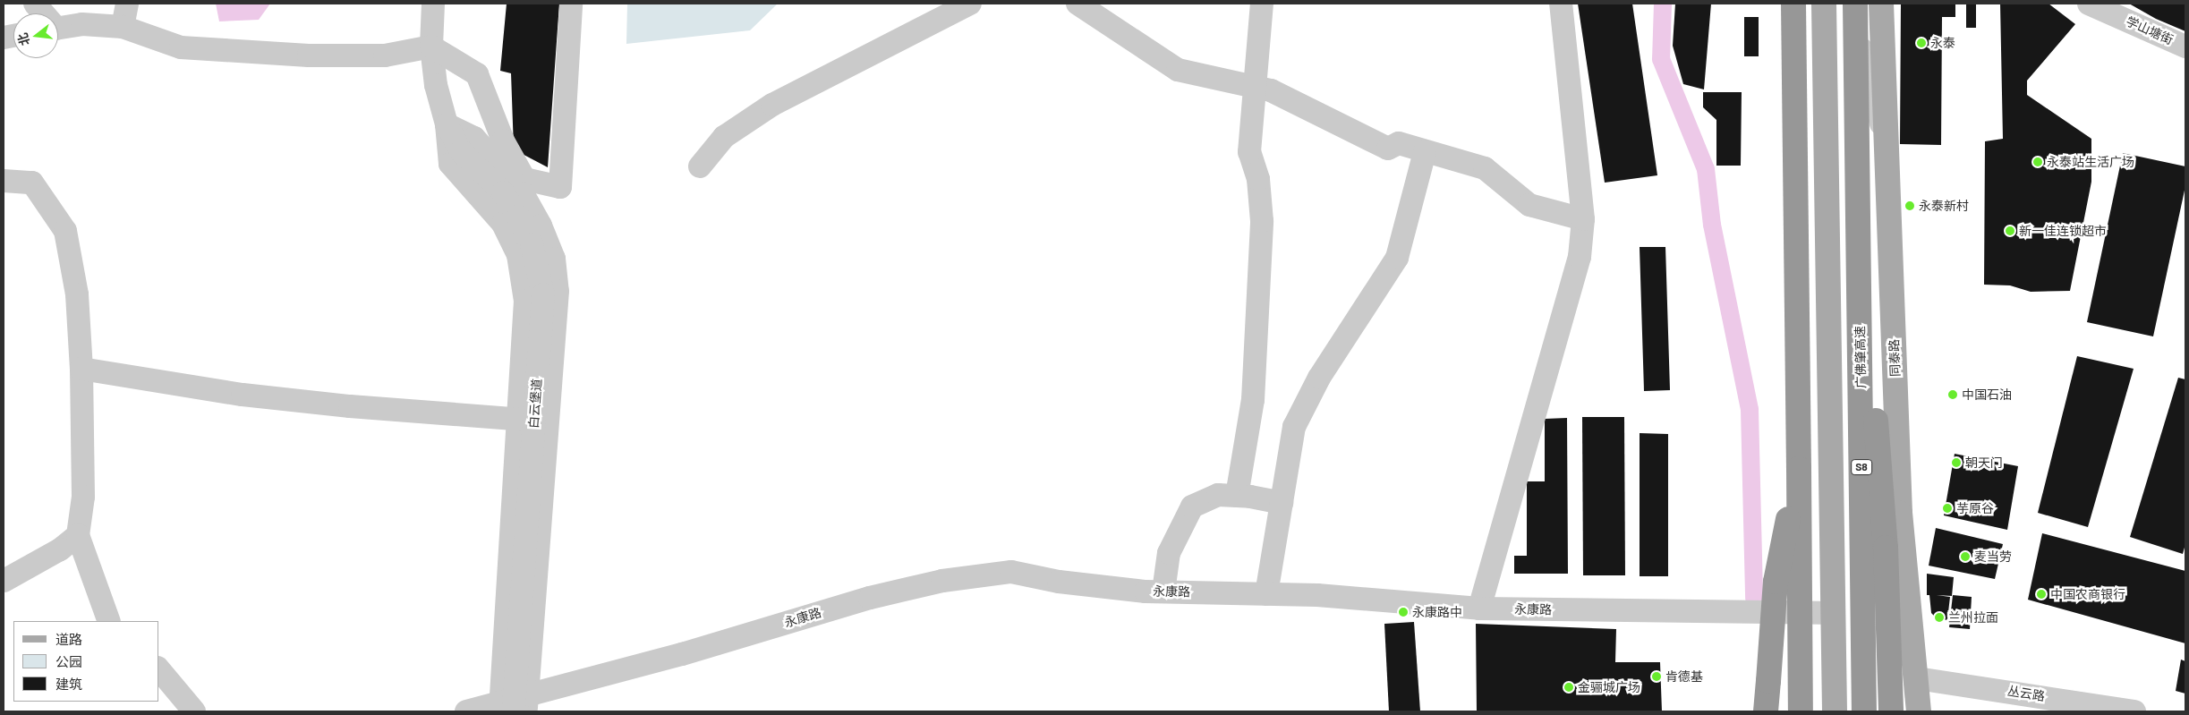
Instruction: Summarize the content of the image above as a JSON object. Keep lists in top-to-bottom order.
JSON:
{
  "streets": {
    "highway": ["广佛肇高速", "S8"],
    "main road": ["同泰路"],
    "street": [
      "学山塘街",
      "白云堡道",
      "永康路",
      "丛云路"
    ]
  },
  "crossings": [
    ["同泰路", "丛云路"],
    ["白云堡道", "永康路"]
  ],
  "places": [
    "永泰",
    "永泰站生活广场",
    "永泰新村",
    "新一佳连锁超市",
    "中国石油",
    "朝天门",
    "芋原谷",
    "麦当劳",
    "中国农商银行",
    "永康路中",
    "兰州拉面",
    "肯德基",
    "金骊城广场"
  ],
  "legend": ["道路", "公园", "建筑"],
  "north": "left"
}
